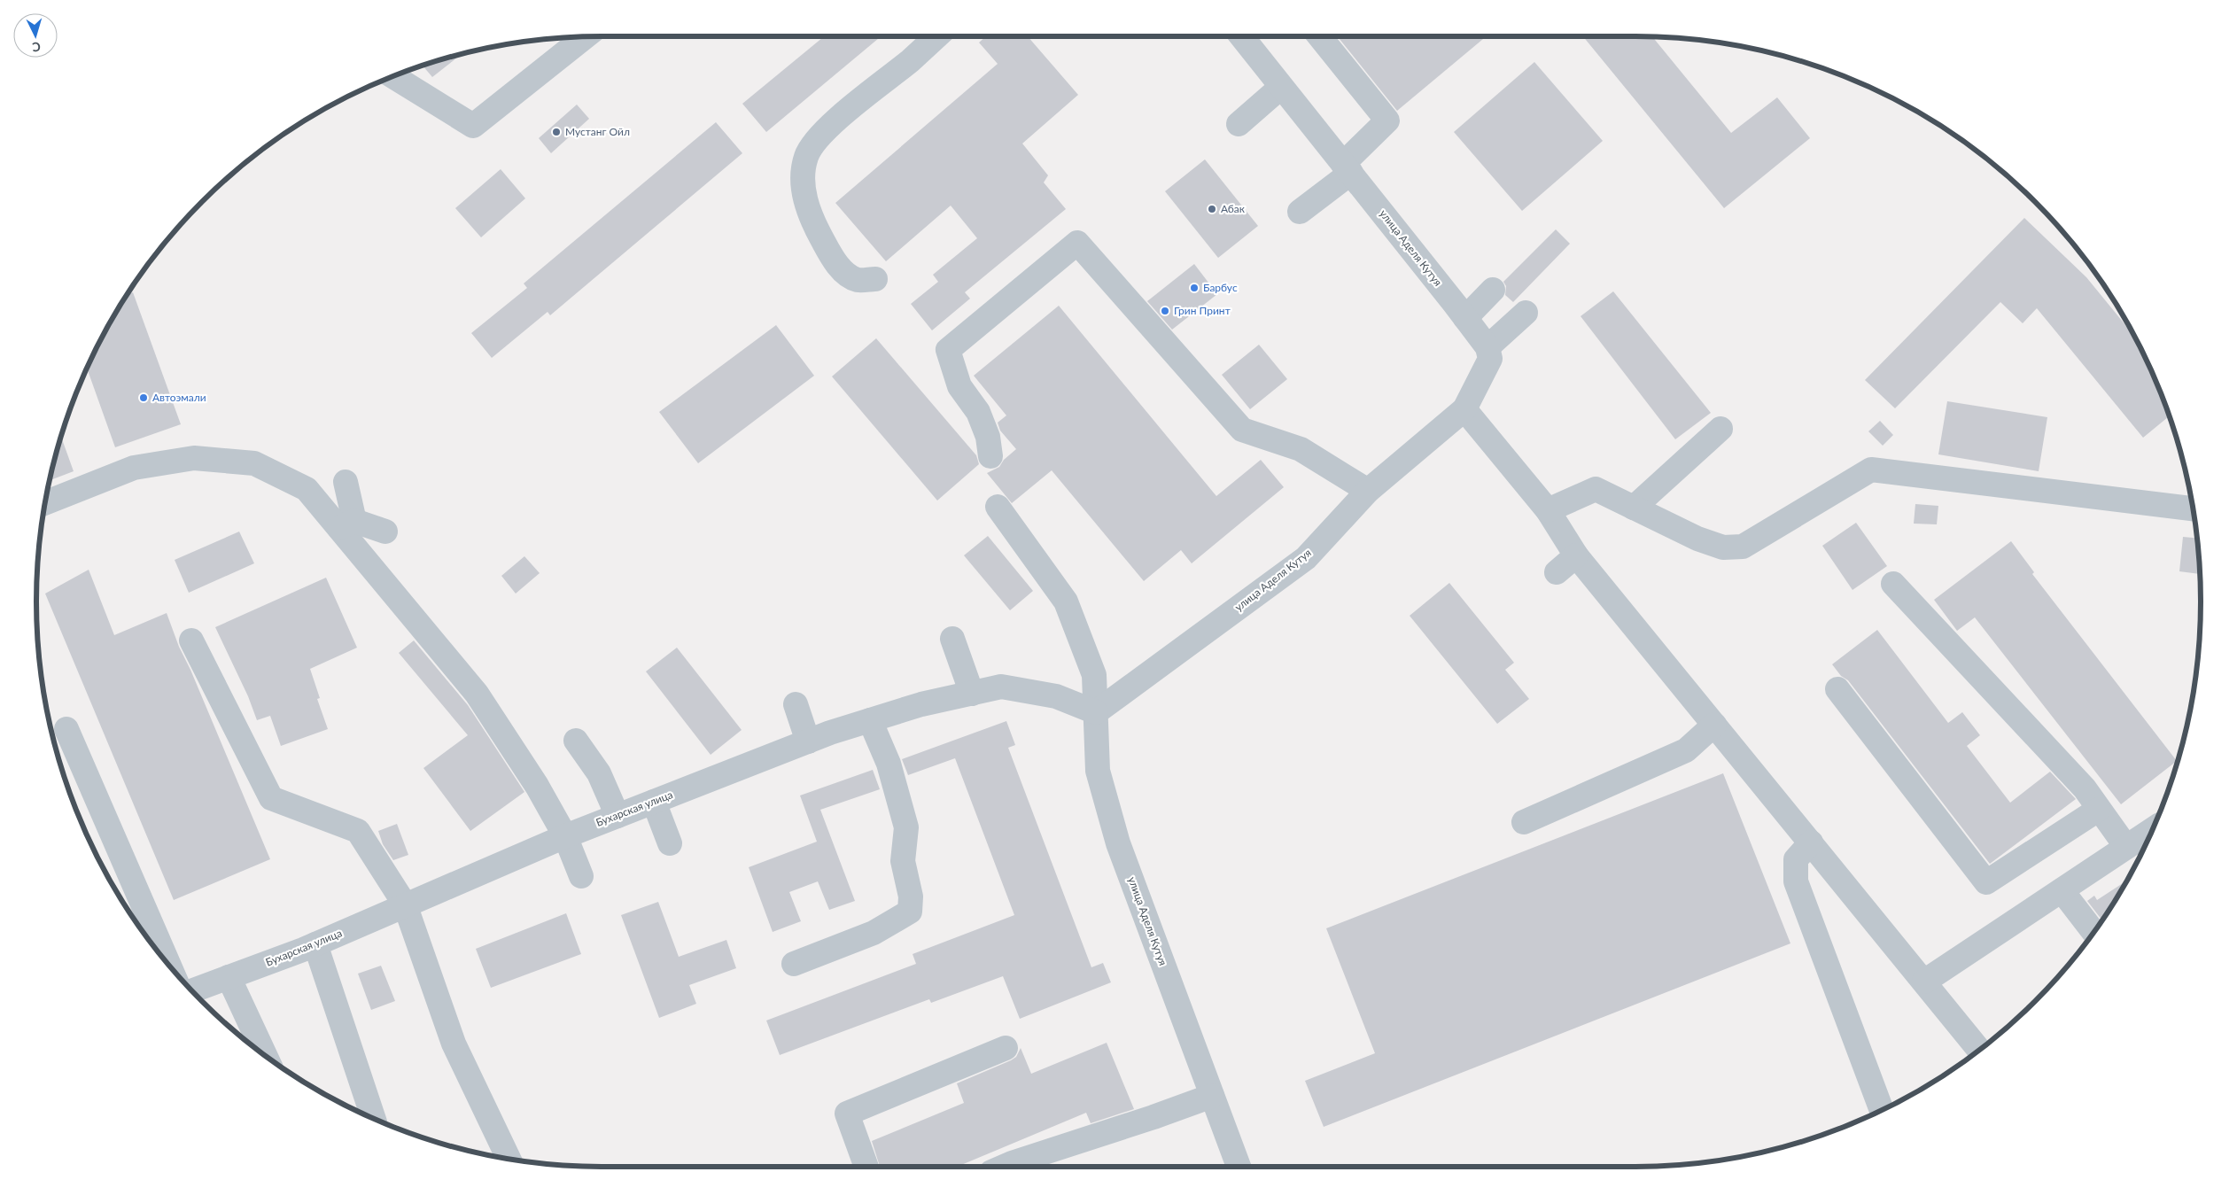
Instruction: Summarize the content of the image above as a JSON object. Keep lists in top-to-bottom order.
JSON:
{
  "streets": {
    "street": ["улица Аделя Кутуя", "Бухарская улица"]
  },
  "crossings": [
    ["улица Аделя Кутуя", "Бухарская улица"]
  ],
  "places": [
    "Мустанг Ойл",
    "Абак",
    "Барбус",
    "Грин Принт",
    "Автоэмали"
  ],
  "north": "bottom"
}
